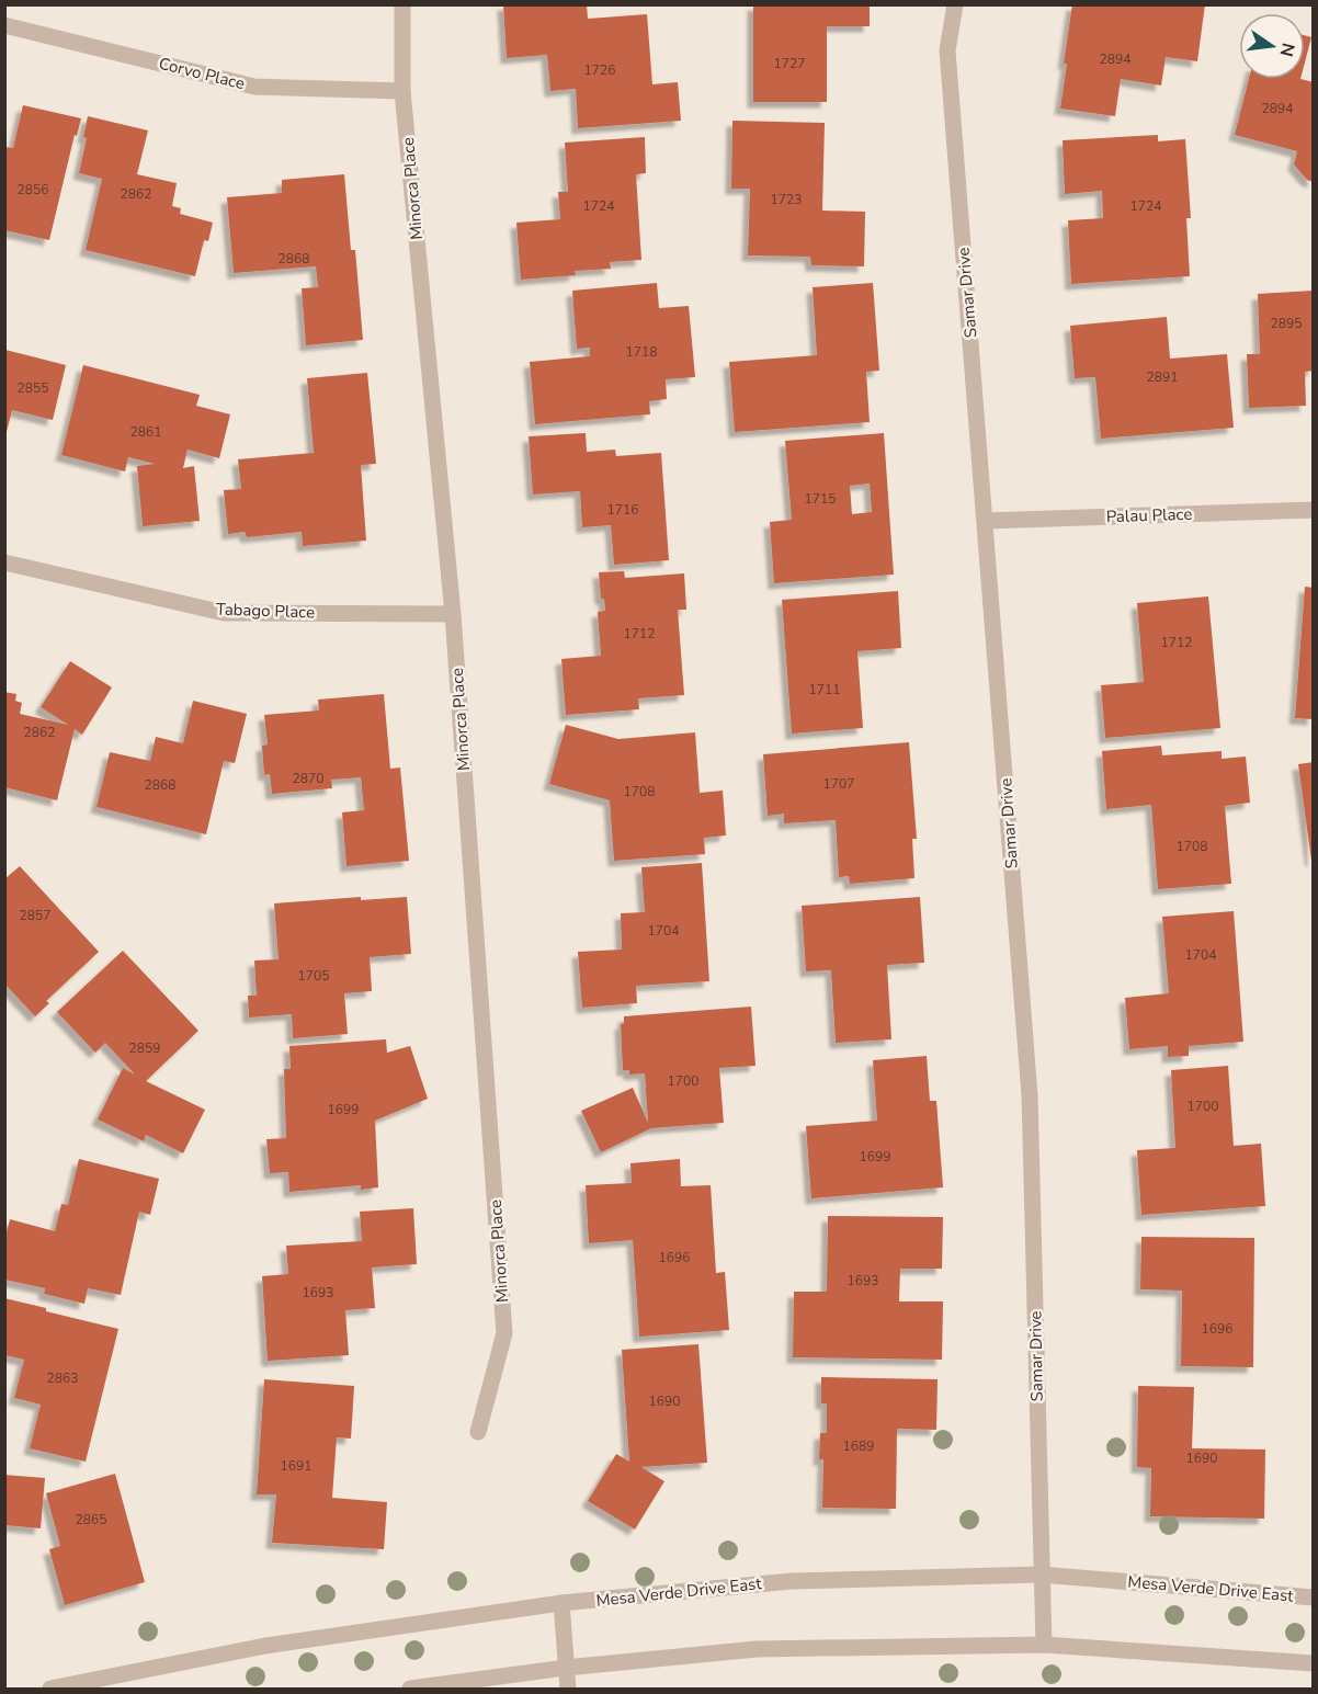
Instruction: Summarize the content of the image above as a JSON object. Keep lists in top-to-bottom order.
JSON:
{
  "streets": {
    "street": [
      "Corvo Place",
      "Minorca Place",
      "Samar Drive",
      "Palau Place",
      "Tabago Place",
      "Mesa Verde Drive East"
    ]
  },
  "crossings": [
    ["Corvo Place", "Minorca Place"],
    ["Minorca Place", "Tabago Place"],
    ["Samar Drive", "Palau Place"],
    ["Samar Drive", "Mesa Verde Drive East"]
  ],
  "house_numbers": [
    "2894",
    "1727",
    "1726",
    "2894",
    "2856",
    "2862",
    "1723",
    "1724",
    "1724",
    "2868",
    "2895",
    "1718",
    "2891",
    "2855",
    "2861",
    "1715",
    "1716",
    "1712",
    "1712",
    "1711",
    "2862",
    "2870",
    "1707",
    "2868",
    "1708",
    "1708",
    "2857",
    "1704",
    "1704",
    "1705",
    "2859",
    "1700",
    "1700",
    "1699",
    "1699",
    "1696",
    "1693",
    "1693",
    "1696",
    "2863",
    "1690",
    "1689",
    "1690",
    "1691",
    "2865"
  ],
  "north": "right"
}
